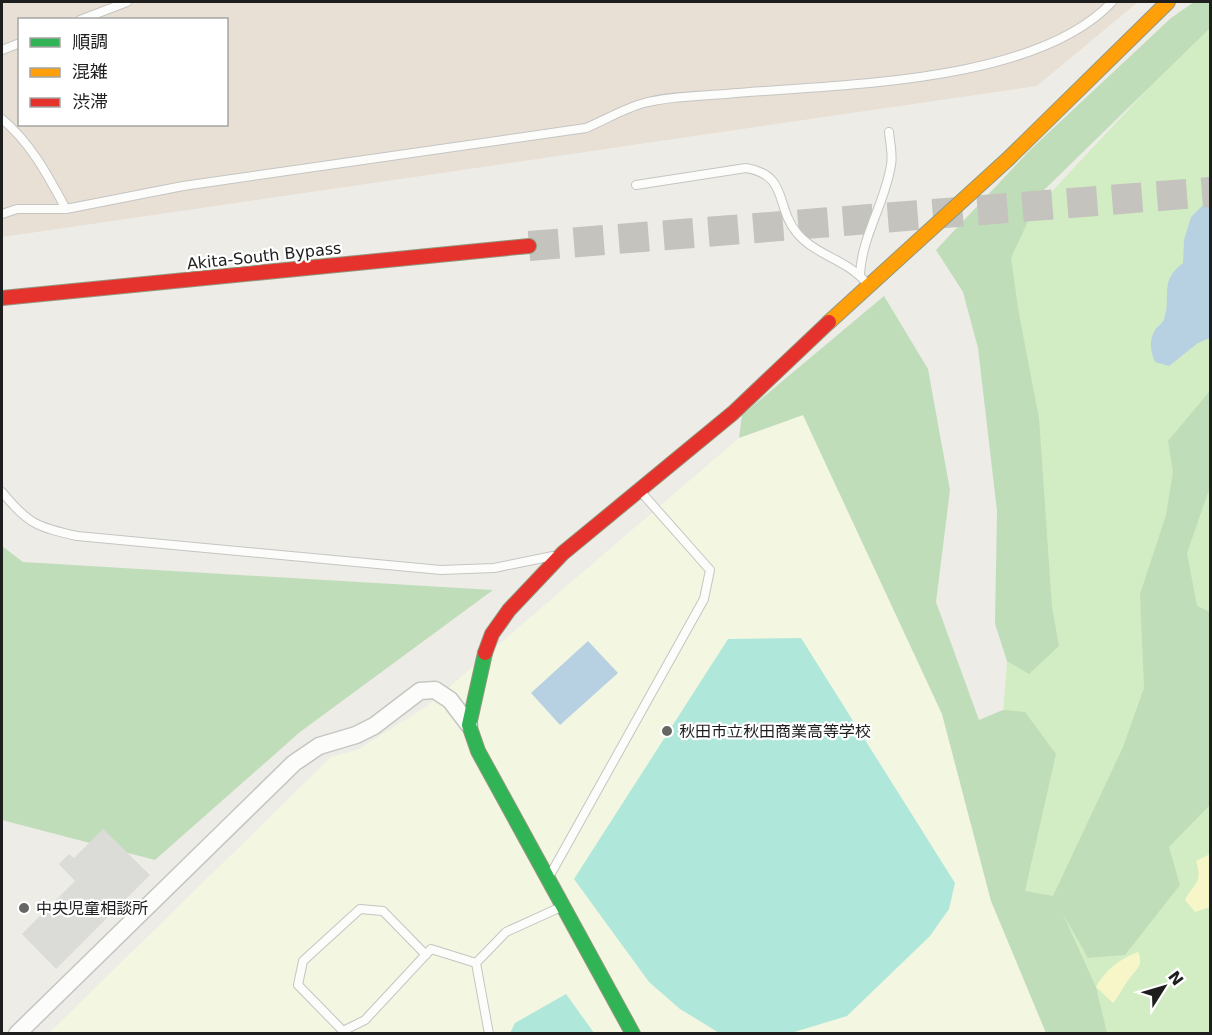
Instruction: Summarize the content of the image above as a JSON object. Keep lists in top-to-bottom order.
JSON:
{
  "streets": {
    "main road": ["Akita-South Bypass"]
  },
  "places": ["秋田市立秋田商業高等学校", "中央児童相談所"],
  "legend": ["順調", "混雑", "渋滞"],
  "north": "top right"
}
